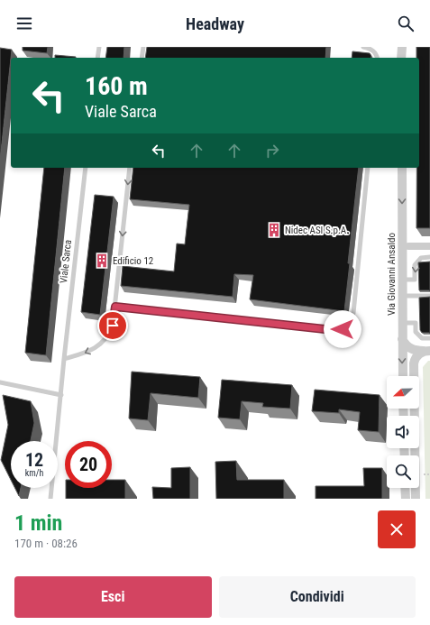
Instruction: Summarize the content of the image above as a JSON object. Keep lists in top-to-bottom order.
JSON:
{
  "streets": {
    "street": ["Via Giovanni Ansaldo"],
    "lane": ["Viale Sarca"]
  },
  "one_way": ["Via Giovanni Ansaldo"],
  "places": {
    "building": ["Nidec ASI S.p.A.", "Edificio 12"]
  },
  "north": "left",
  "page": {
    "header": "Headway",
    "turn": ["160 m", "Viale Sarca"],
    "speed": "12 km/h",
    "limit": "20",
    "heading": ["1 min", "170 m · 08:26"],
    "buttons": ["Esci", "Condividi"]
  }
}
